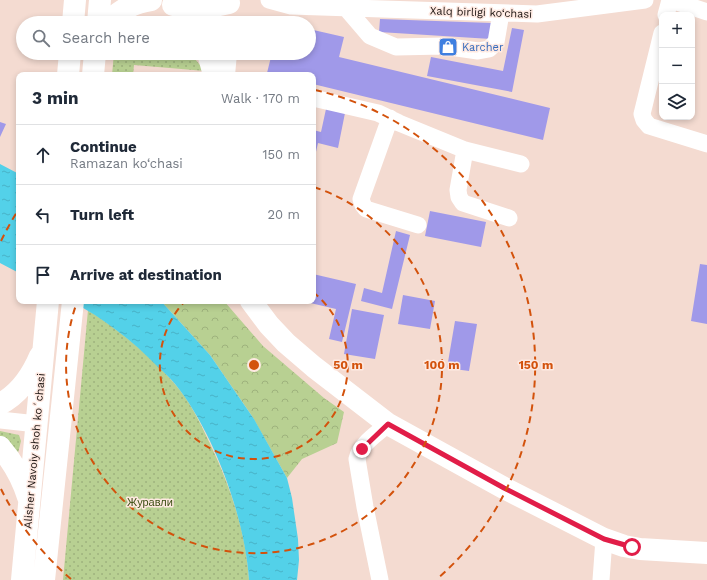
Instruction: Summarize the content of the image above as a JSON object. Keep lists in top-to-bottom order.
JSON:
{
  "streets": {
    "main road": ["Alisher Navoiy shoh koʻchasi"],
    "street": ["Xalq birligi ko‘chasi"]
  },
  "parks": ["Журавли"],
  "places": {
    "shop": ["Karcher"]
  },
  "page": {
    "map_buttons": ["+", "−"],
    "search": "Search here",
    "heading": ["3 min", "Walk · 170 m"],
    "list": [
      ["Continue", "Ramazan ko‘chasi", "150 m"],
      ["Turn left", "20 m"],
      "Arrive at destination"
    ]
  },
  "rings": ["50 m", "100 m", "150 m"]
}
